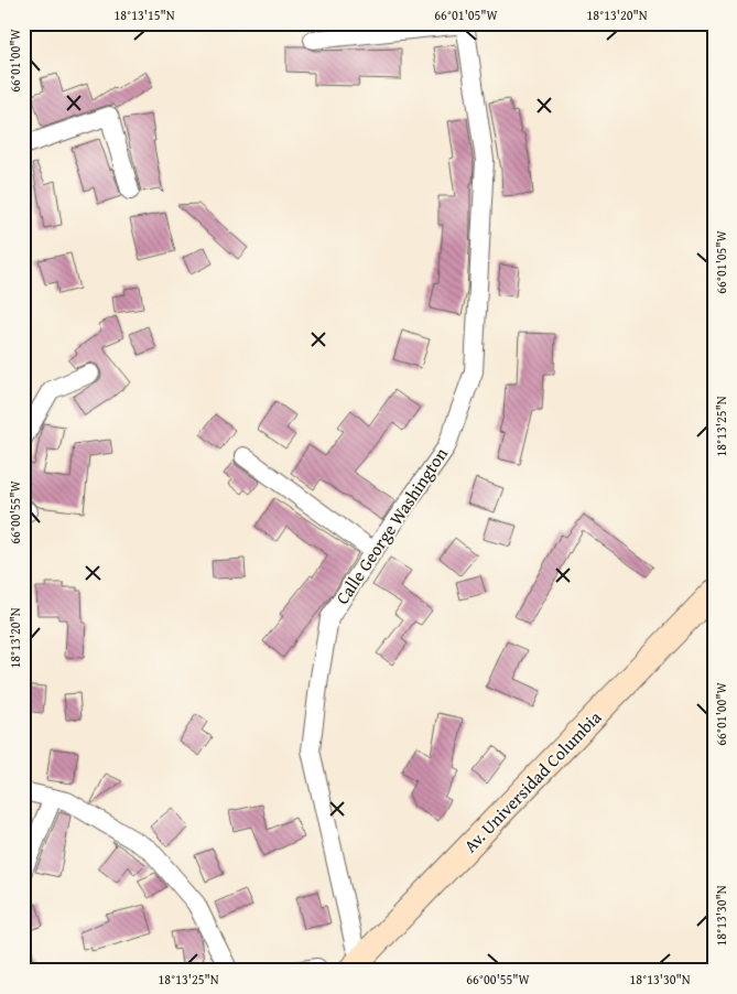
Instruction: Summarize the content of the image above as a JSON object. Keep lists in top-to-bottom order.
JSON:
{
  "streets": {
    "main road": ["Av. Universidad Columbia"],
    "street": ["Calle George Washington"]
  },
  "crossings": [
    ["Calle George Washington", "Av. Universidad Columbia"]
  ],
  "coordinates": [
    "18°13'15\"N",
    "66°01'05\"W",
    "18°13'20\"N",
    "66°01'00\"W",
    "18°13'25\"N",
    "66°00'55\"W",
    "18°13'30\"N"
  ]
}
